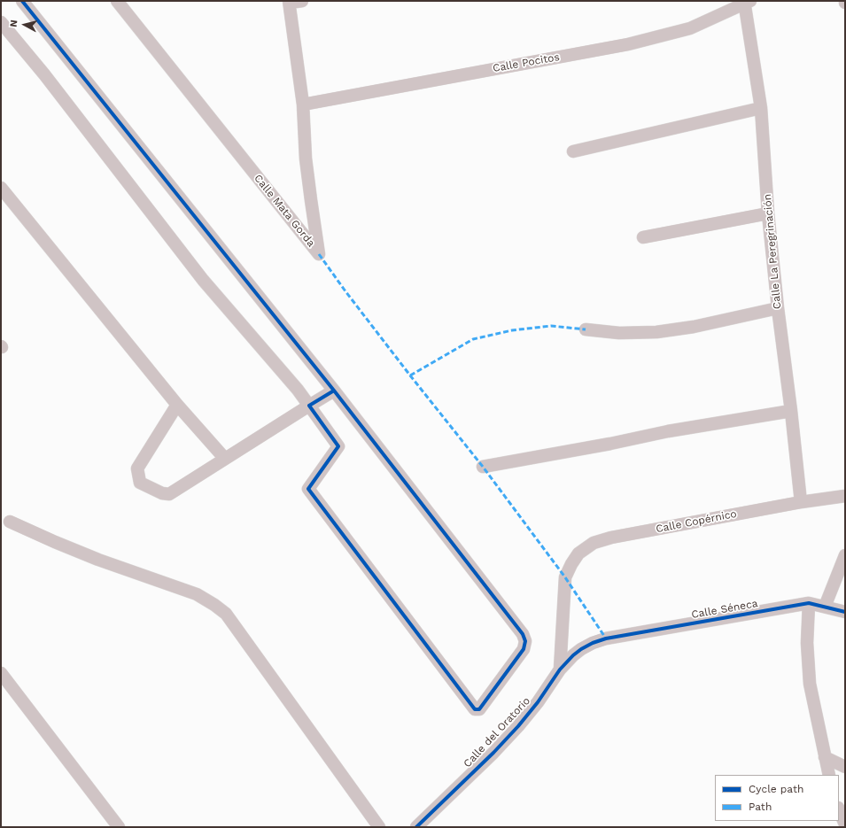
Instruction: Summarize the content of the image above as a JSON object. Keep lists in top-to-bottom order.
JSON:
{
  "streets": {
    "street": [
      "Calle Pocitos",
      "Calle Mata Gorda",
      "Calle La Peregrinación",
      "Calle Copérnico",
      "Calle Séneca",
      "Calle del Oratorio"
    ]
  },
  "crossings": [
    ["Calle Pocitos", "Calle Mata Gorda"],
    ["Calle Pocitos", "Calle La Peregrinación"],
    ["Calle La Peregrinación", "Calle Copérnico"],
    ["Calle Copérnico", "Calle del Oratorio"],
    ["Calle Séneca", "Calle del Oratorio"]
  ],
  "legend": ["Cycle path", "Path"],
  "north": "left"
}
